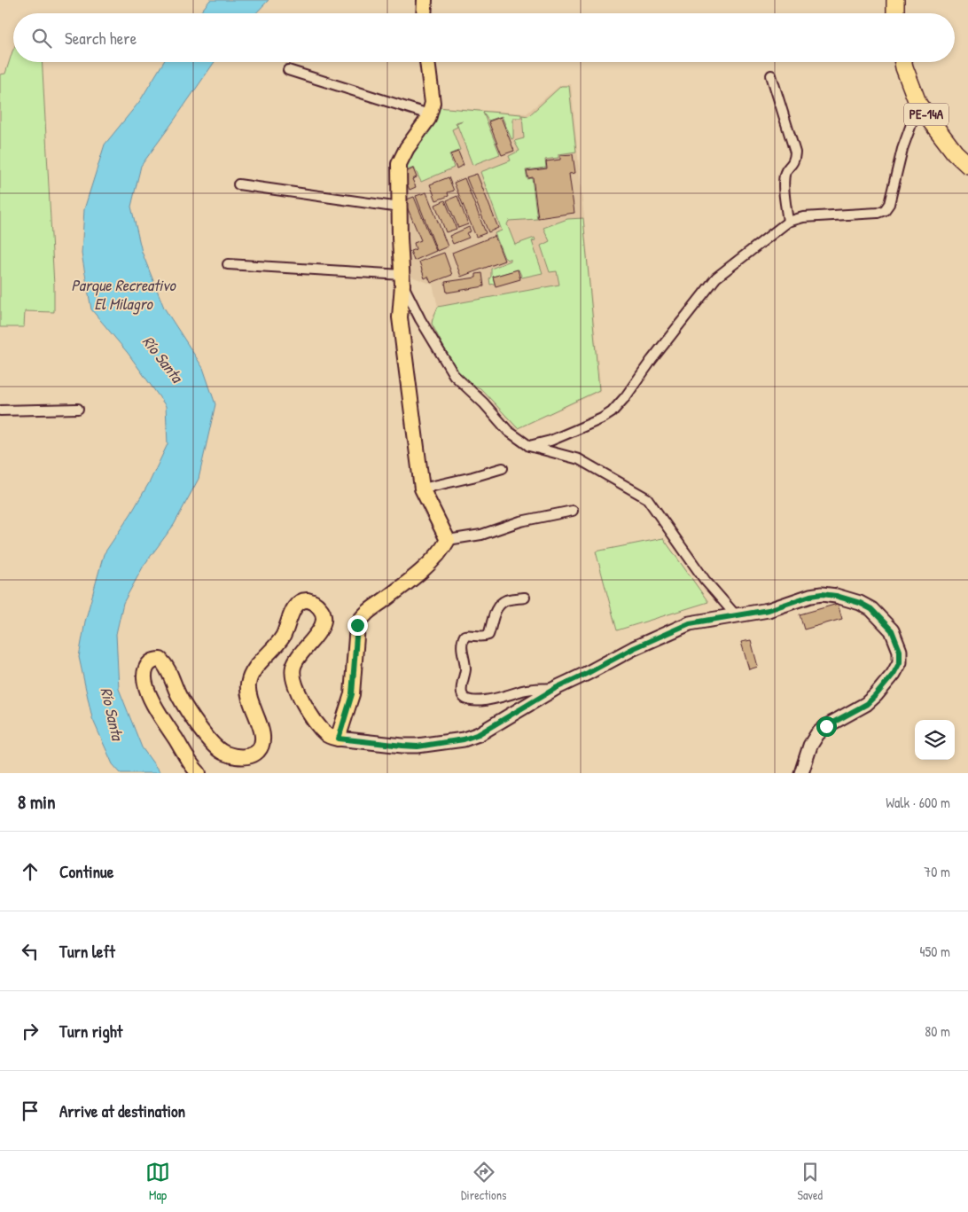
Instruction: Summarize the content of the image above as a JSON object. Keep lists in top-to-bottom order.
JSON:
{
  "streets": {
    "highway": ["PE-14A"]
  },
  "water": ["Parque Recreativo El Milagro", "Río Santa"],
  "page": {
    "search": "Search here",
    "heading": ["8 min", "Walk · 600 m"],
    "list": [
      ["Continue", "70 m"],
      ["Turn left", "450 m"],
      ["Turn right", "80 m"],
      "Arrive at destination"
    ],
    "nav": ["Map", "Directions", "Saved"]
  }
}
